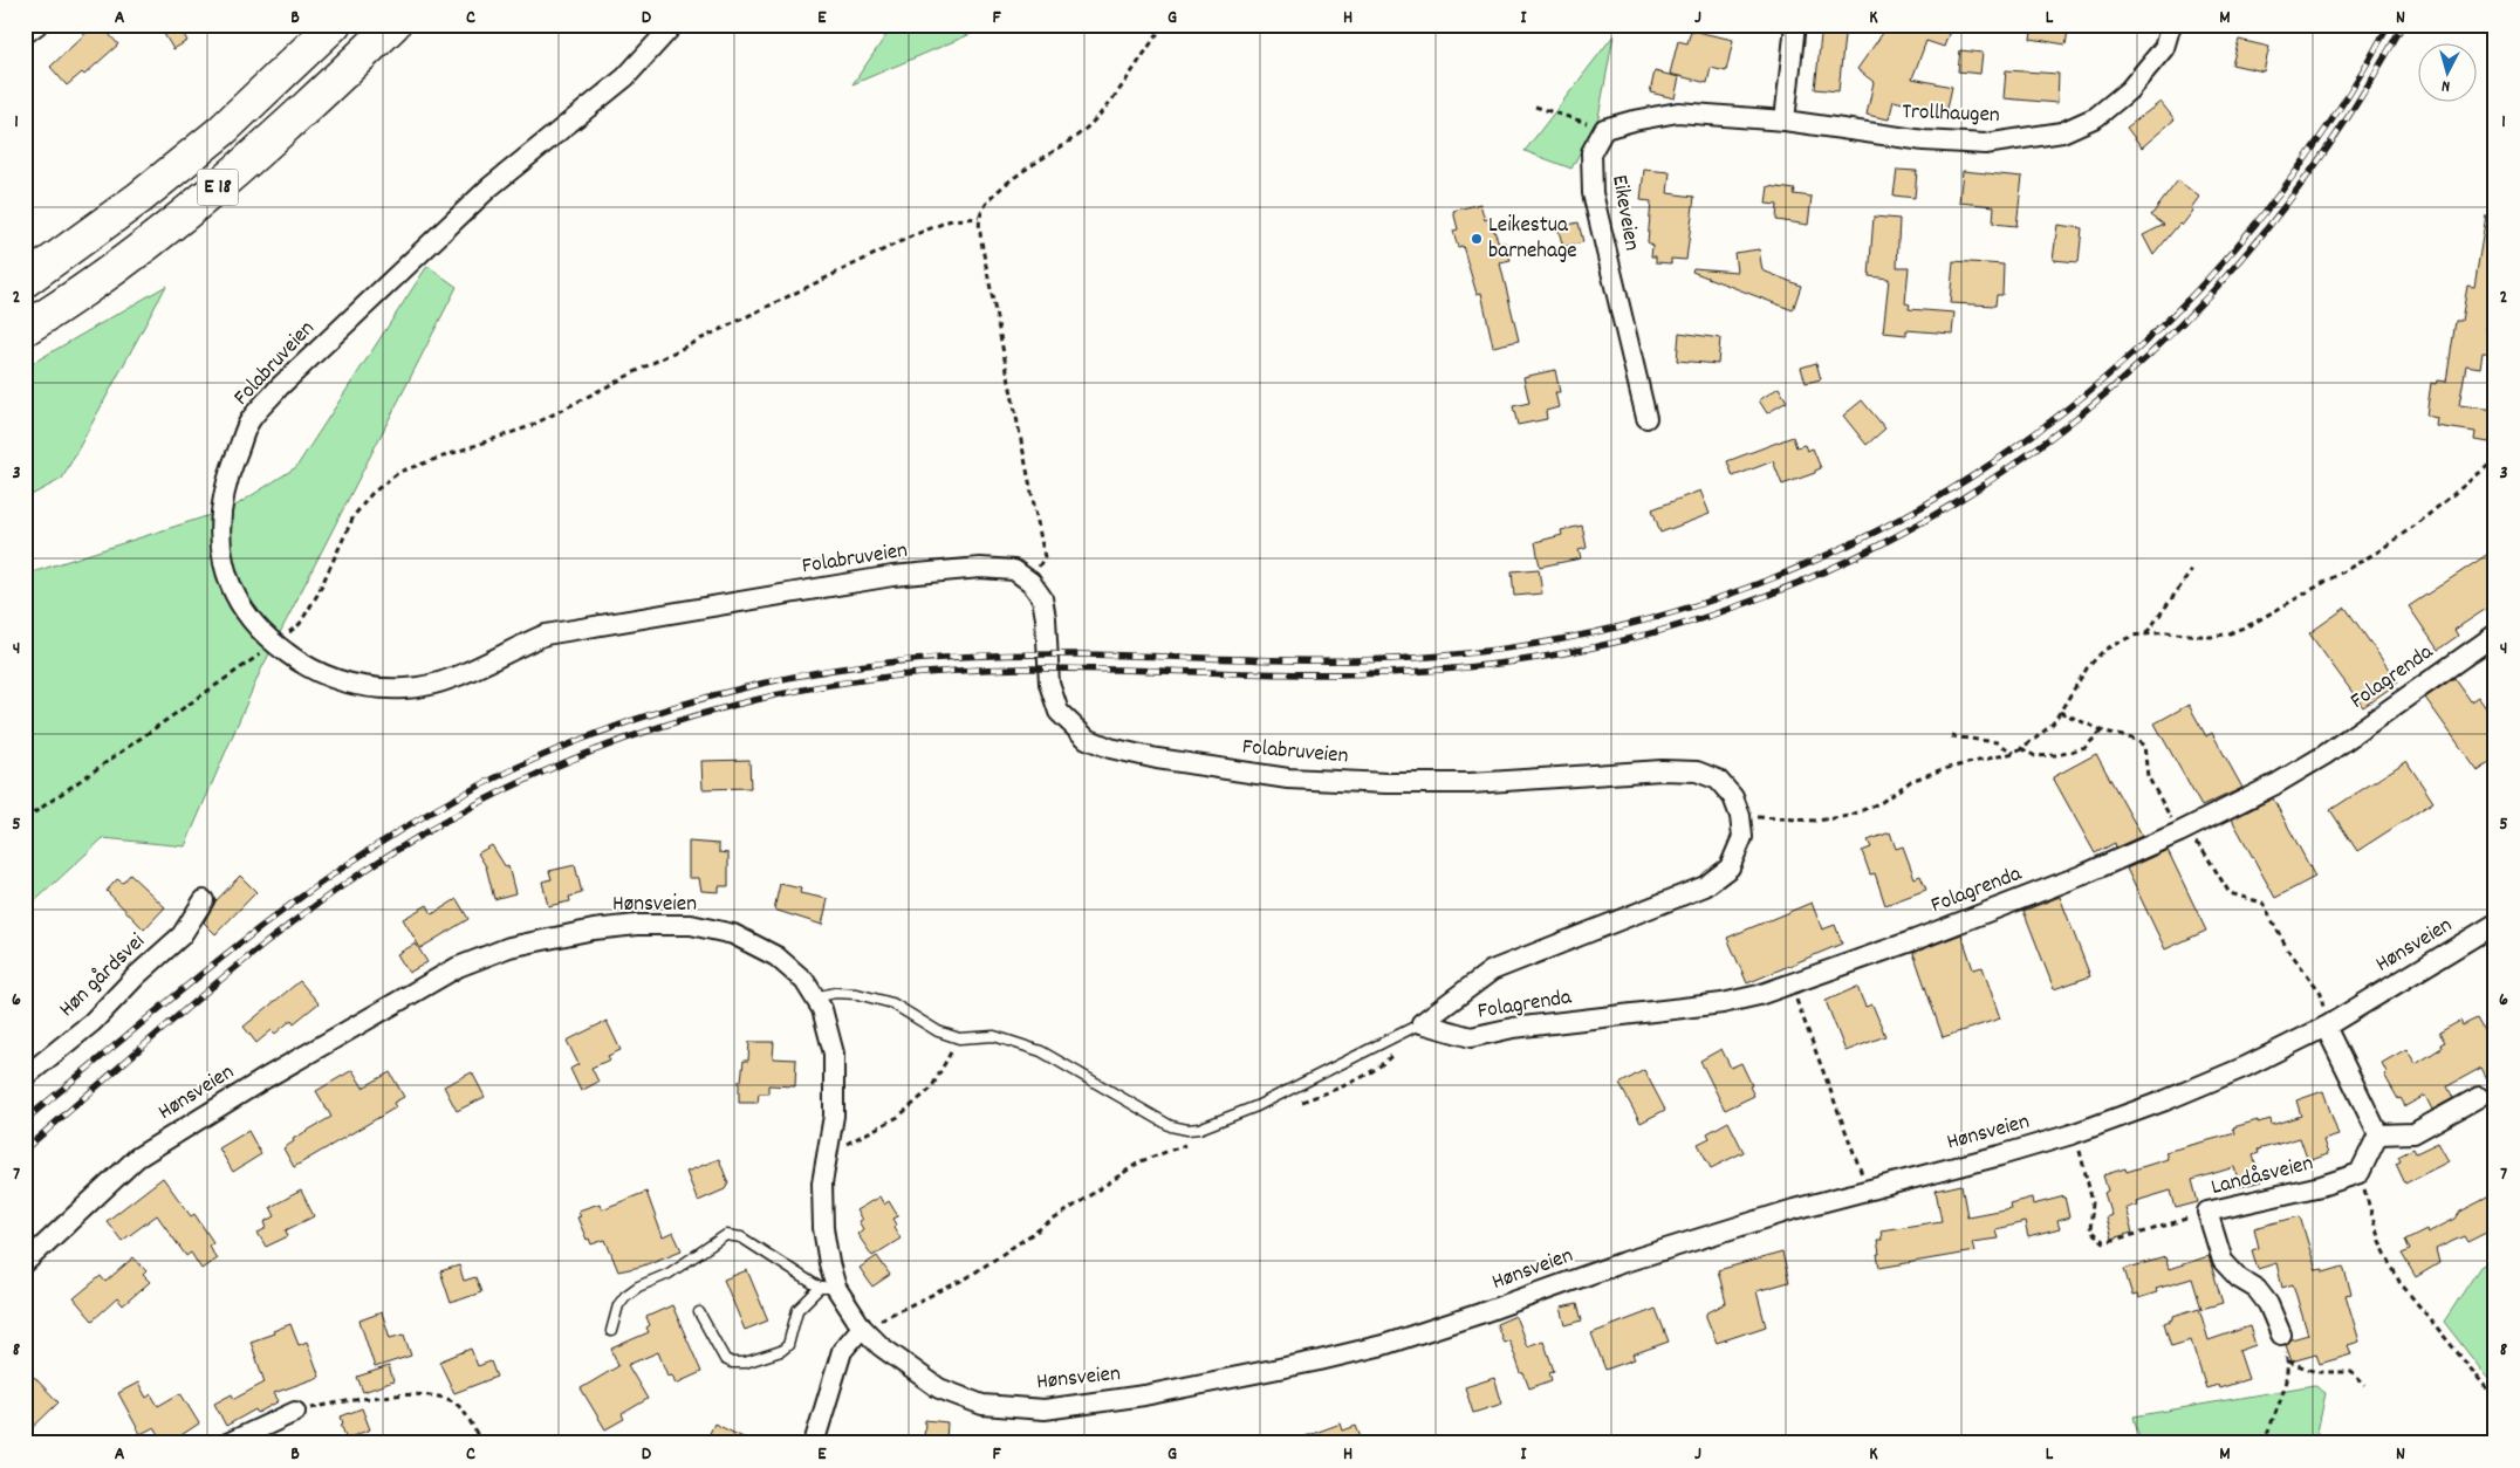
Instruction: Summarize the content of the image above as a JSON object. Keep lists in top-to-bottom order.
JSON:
{
  "streets": {
    "highway": ["E 18"],
    "street": [
      "Trollhaugen",
      "Eikeveien",
      "Folabruveien",
      "Folagrenda",
      "Hønsveien",
      "Høn gårdsvei",
      "Landåsveien"
    ]
  },
  "crossings": [
    ["Folabruveien", "Folagrenda"]
  ],
  "places": ["Leikestua barnehage"],
  "north": "bottom",
  "grid": {
    "columns": [
      "A",
      "B",
      "C",
      "D",
      "E",
      "F",
      "G",
      "H",
      "I",
      "J",
      "K",
      "L",
      "M",
      "N"
    ],
    "rows": [
      "1",
      "2",
      "3",
      "4",
      "5",
      "6",
      "7",
      "8"
    ]
  }
}
